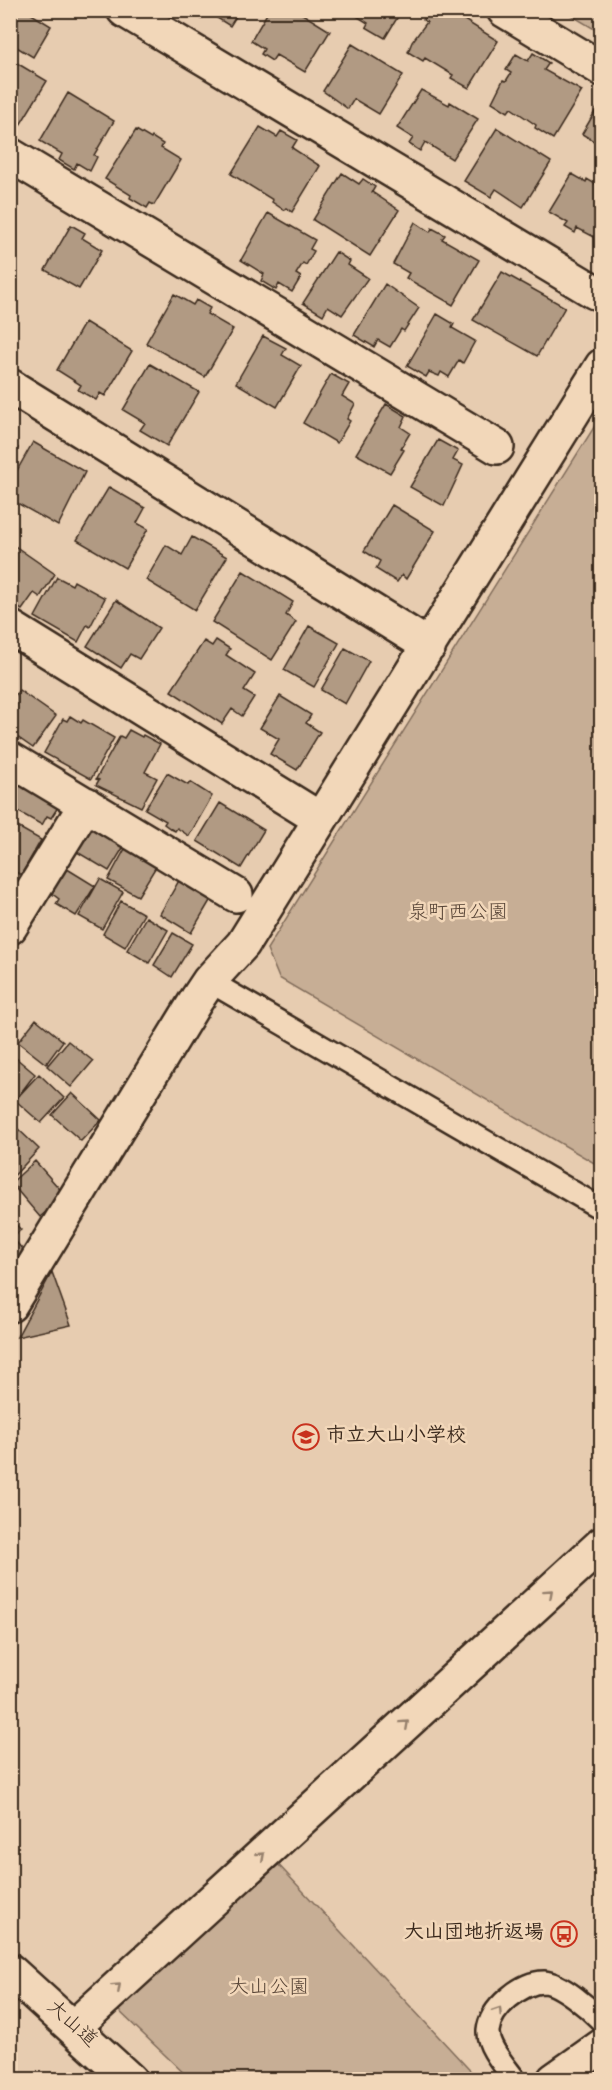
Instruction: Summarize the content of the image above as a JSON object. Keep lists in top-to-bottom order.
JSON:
{
  "streets": {
    "street": ["大山道"]
  },
  "parks": ["泉町西公園", "大山公園"],
  "places": {
    "school or university": ["市立大山小学校"],
    "bus stop": ["大山団地折返場"]
  }
}
